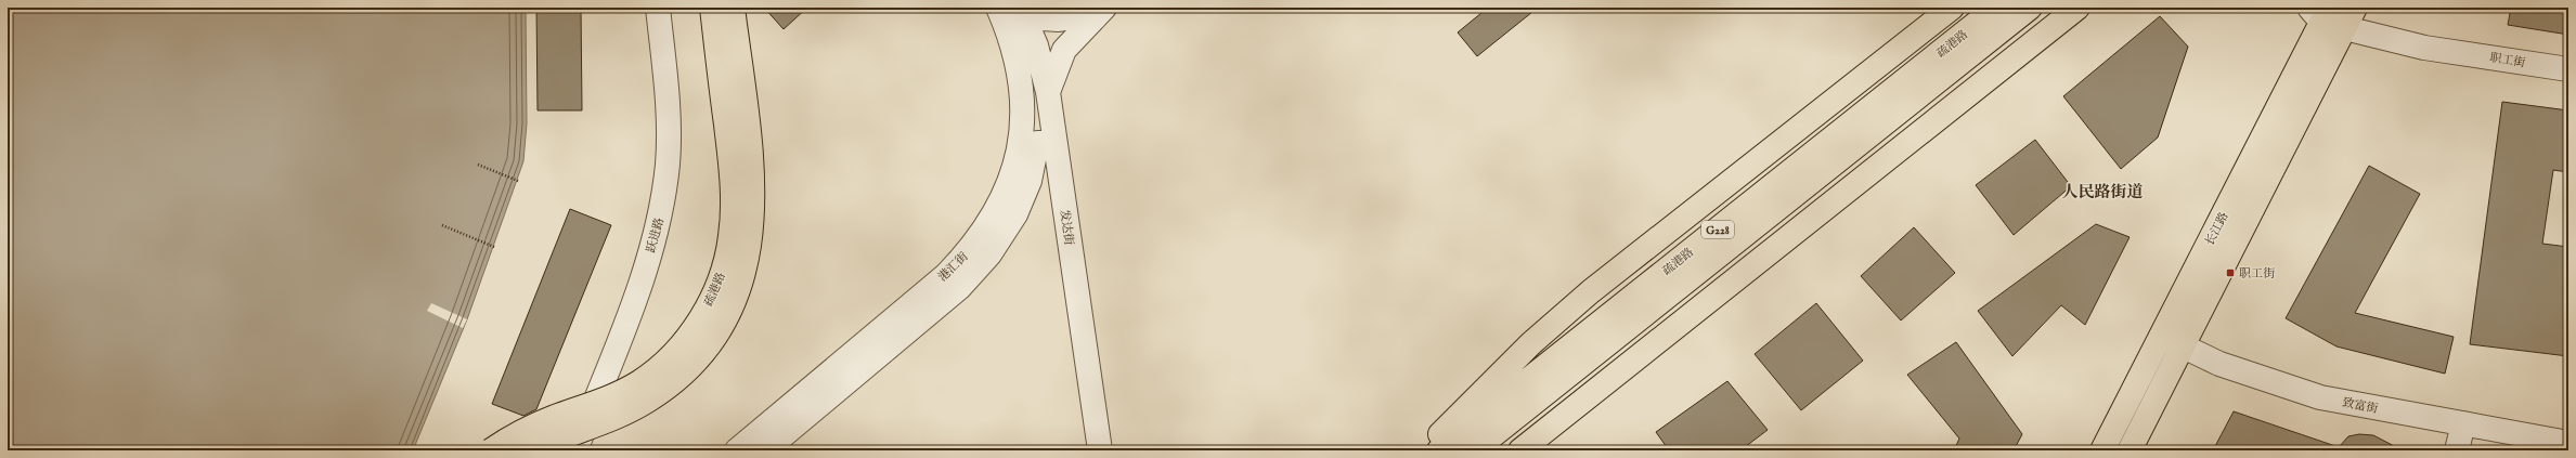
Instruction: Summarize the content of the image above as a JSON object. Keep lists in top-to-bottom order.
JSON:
{
  "streets": {
    "main road": ["疏港路", "长江路", "G228"],
    "street": [
      "职工街",
      "发达街",
      "跃进路",
      "港汇街",
      "致富街"
    ]
  },
  "crossings": [
    ["职工街", "长江路"],
    ["发达街", "港汇街"],
    ["长江路", "致富街"]
  ],
  "districts": ["人民路街道"],
  "places": {
    "transit": ["职工街"]
  }
}
